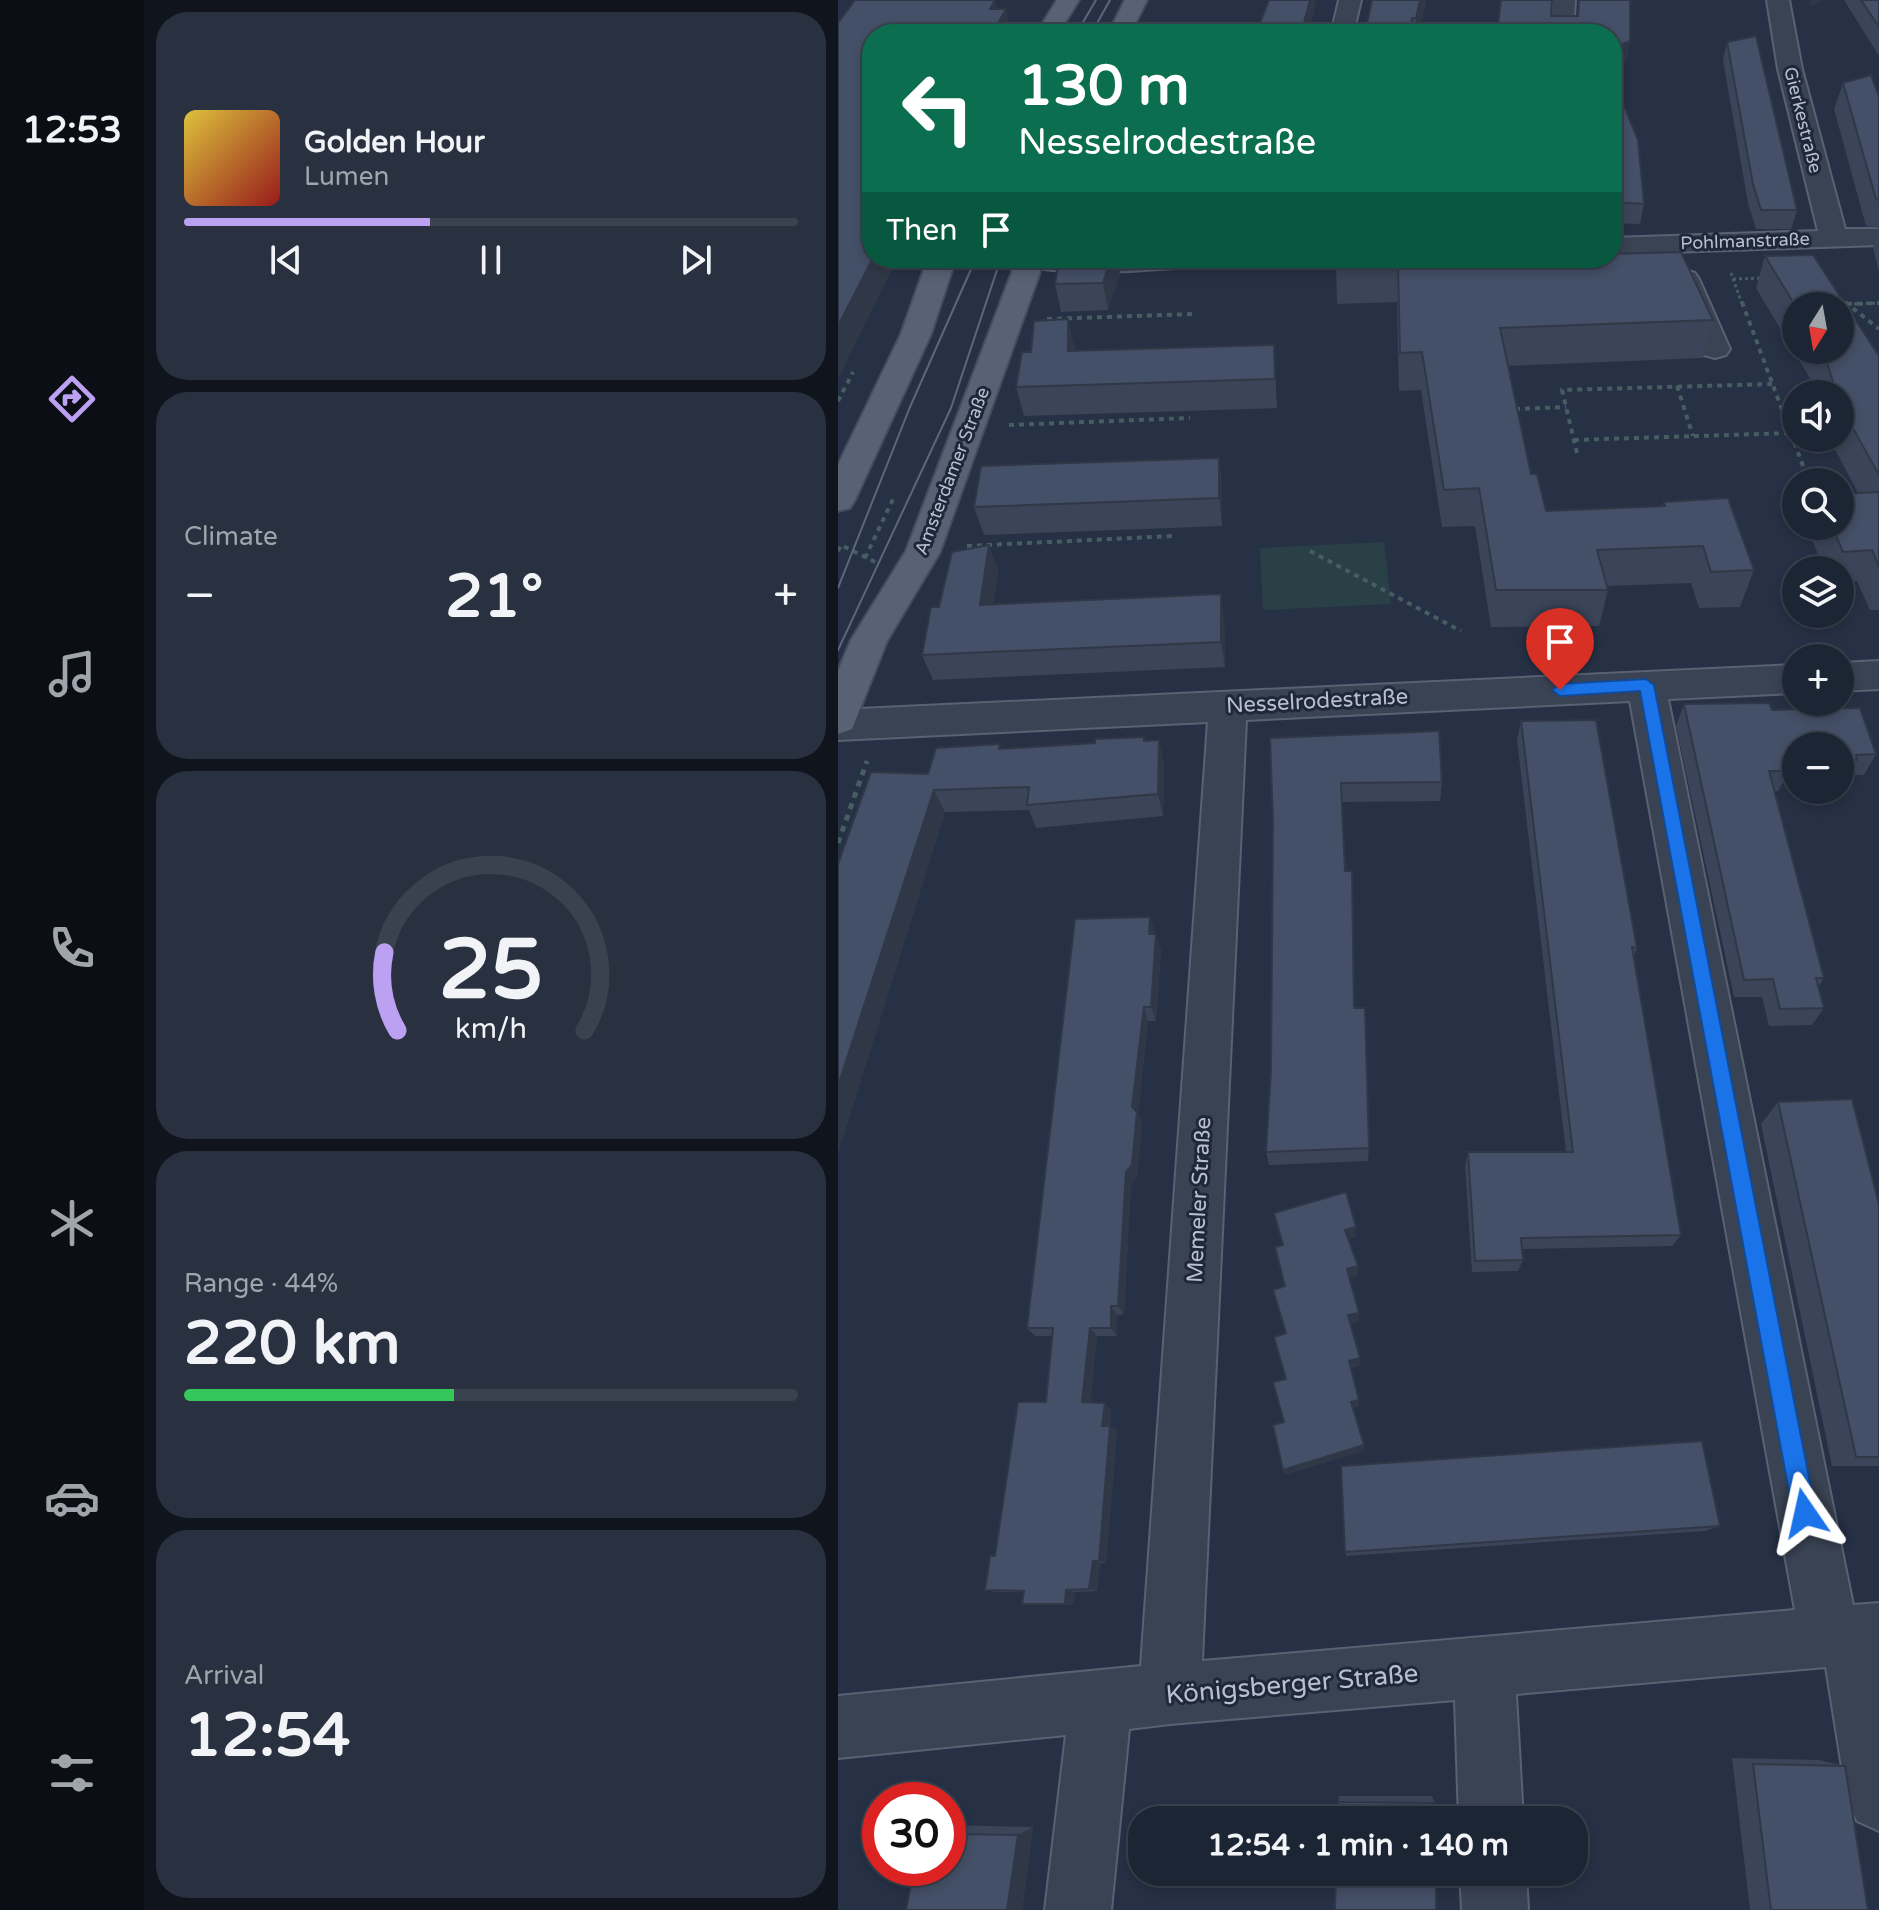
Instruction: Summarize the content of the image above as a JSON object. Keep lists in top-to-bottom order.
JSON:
{
  "streets": {
    "main road": ["Amsterdamer Straße"],
    "street": [
      "Gierkestraße",
      "Pohlmanstraße",
      "Nesselrodestraße",
      "Memeler Straße",
      "Königsberger Straße"
    ]
  },
  "crossings": [
    ["Gierkestraße", "Pohlmanstraße"],
    ["Amsterdamer Straße", "Nesselrodestraße"],
    ["Nesselrodestraße", "Memeler Straße"],
    ["Memeler Straße", "Königsberger Straße"]
  ],
  "north": "bottom",
  "page": {
    "tabs": "12:53",
    "turn": ["130 m", "Nesselrodestraße"],
    "song": ["Golden Hour", "Lumen"],
    "then": "Then",
    "map_buttons": ["+", "−"],
    "tile": [
      "Climate",
      ["Range · 44%", "220 km"],
      ["Arrival", "12:54"]
    ],
    "heat": ["−", "21°", "+"],
    "limit": "30",
    "trip": "12:54 · 1 min · 140 m",
    "gauge": ["25", "km/h"]
  }
}
